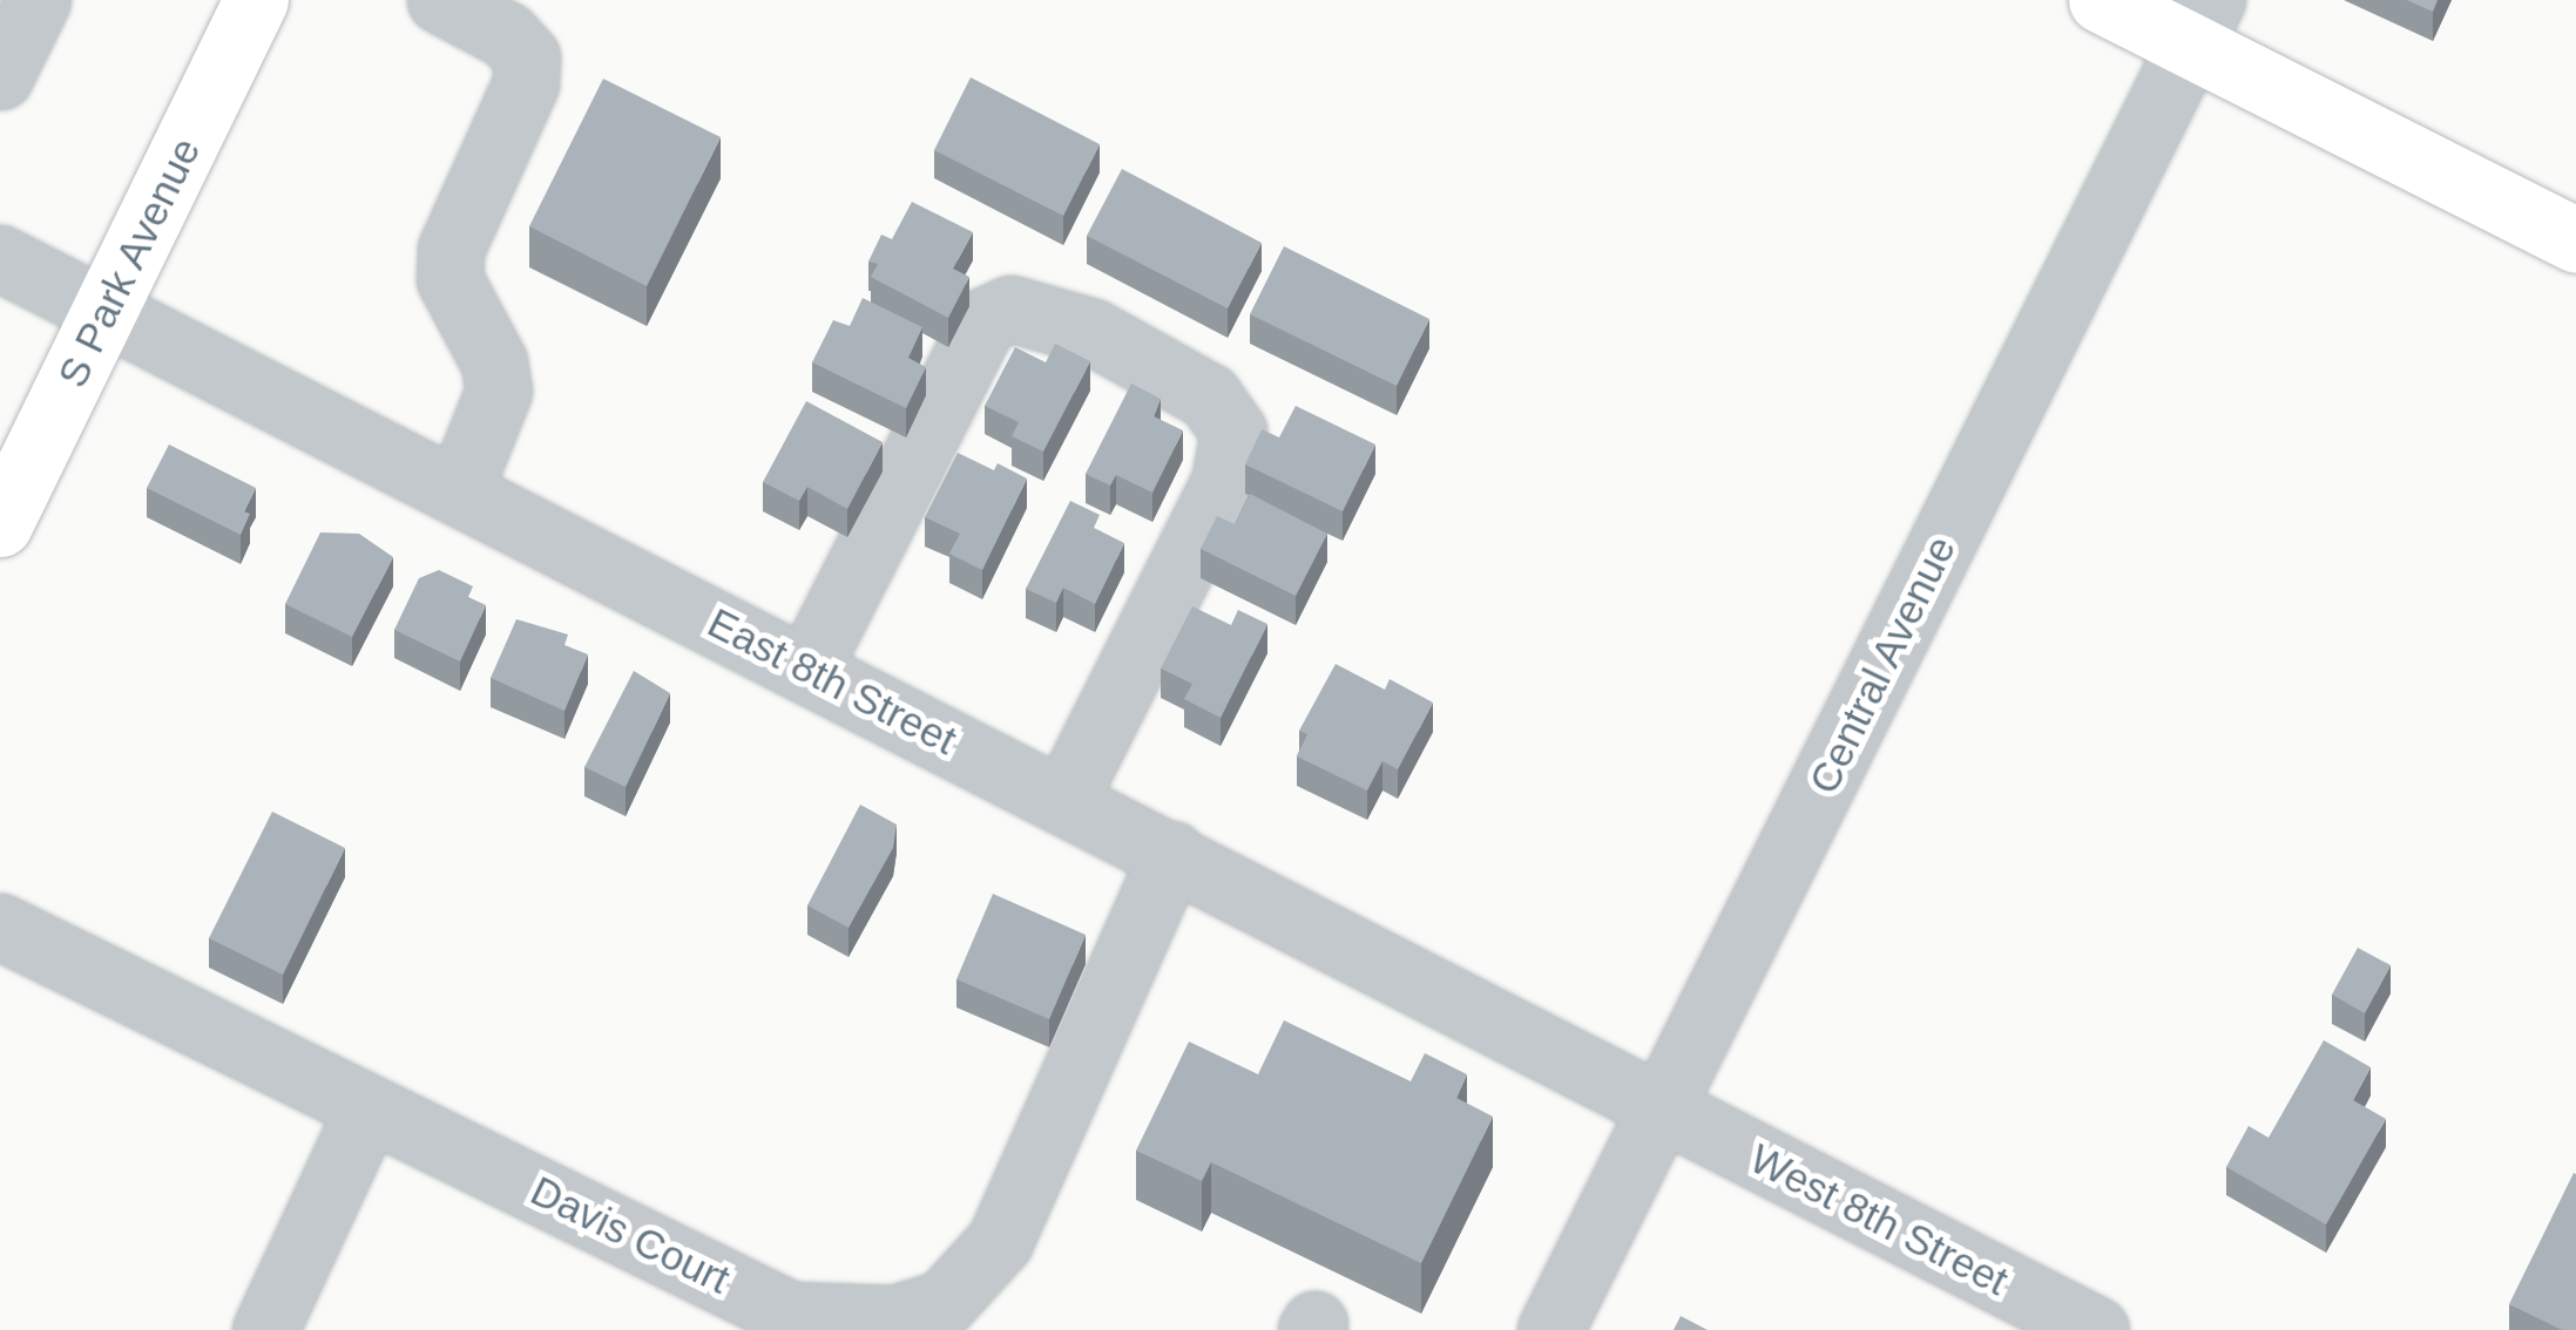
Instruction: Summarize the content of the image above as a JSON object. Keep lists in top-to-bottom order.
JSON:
{
  "streets": {
    "main road": ["S Park Avenue"],
    "street": [
      "Central Avenue",
      "East 8th Street",
      "West 8th Street",
      "Davis Court"
    ]
  },
  "crossings": [
    ["S Park Avenue", "East 8th Street"],
    ["Central Avenue", "East 8th Street"],
    ["Central Avenue", "West 8th Street"],
    ["East 8th Street", "West 8th Street"],
    ["East 8th Street", "Davis Court"]
  ]
}
